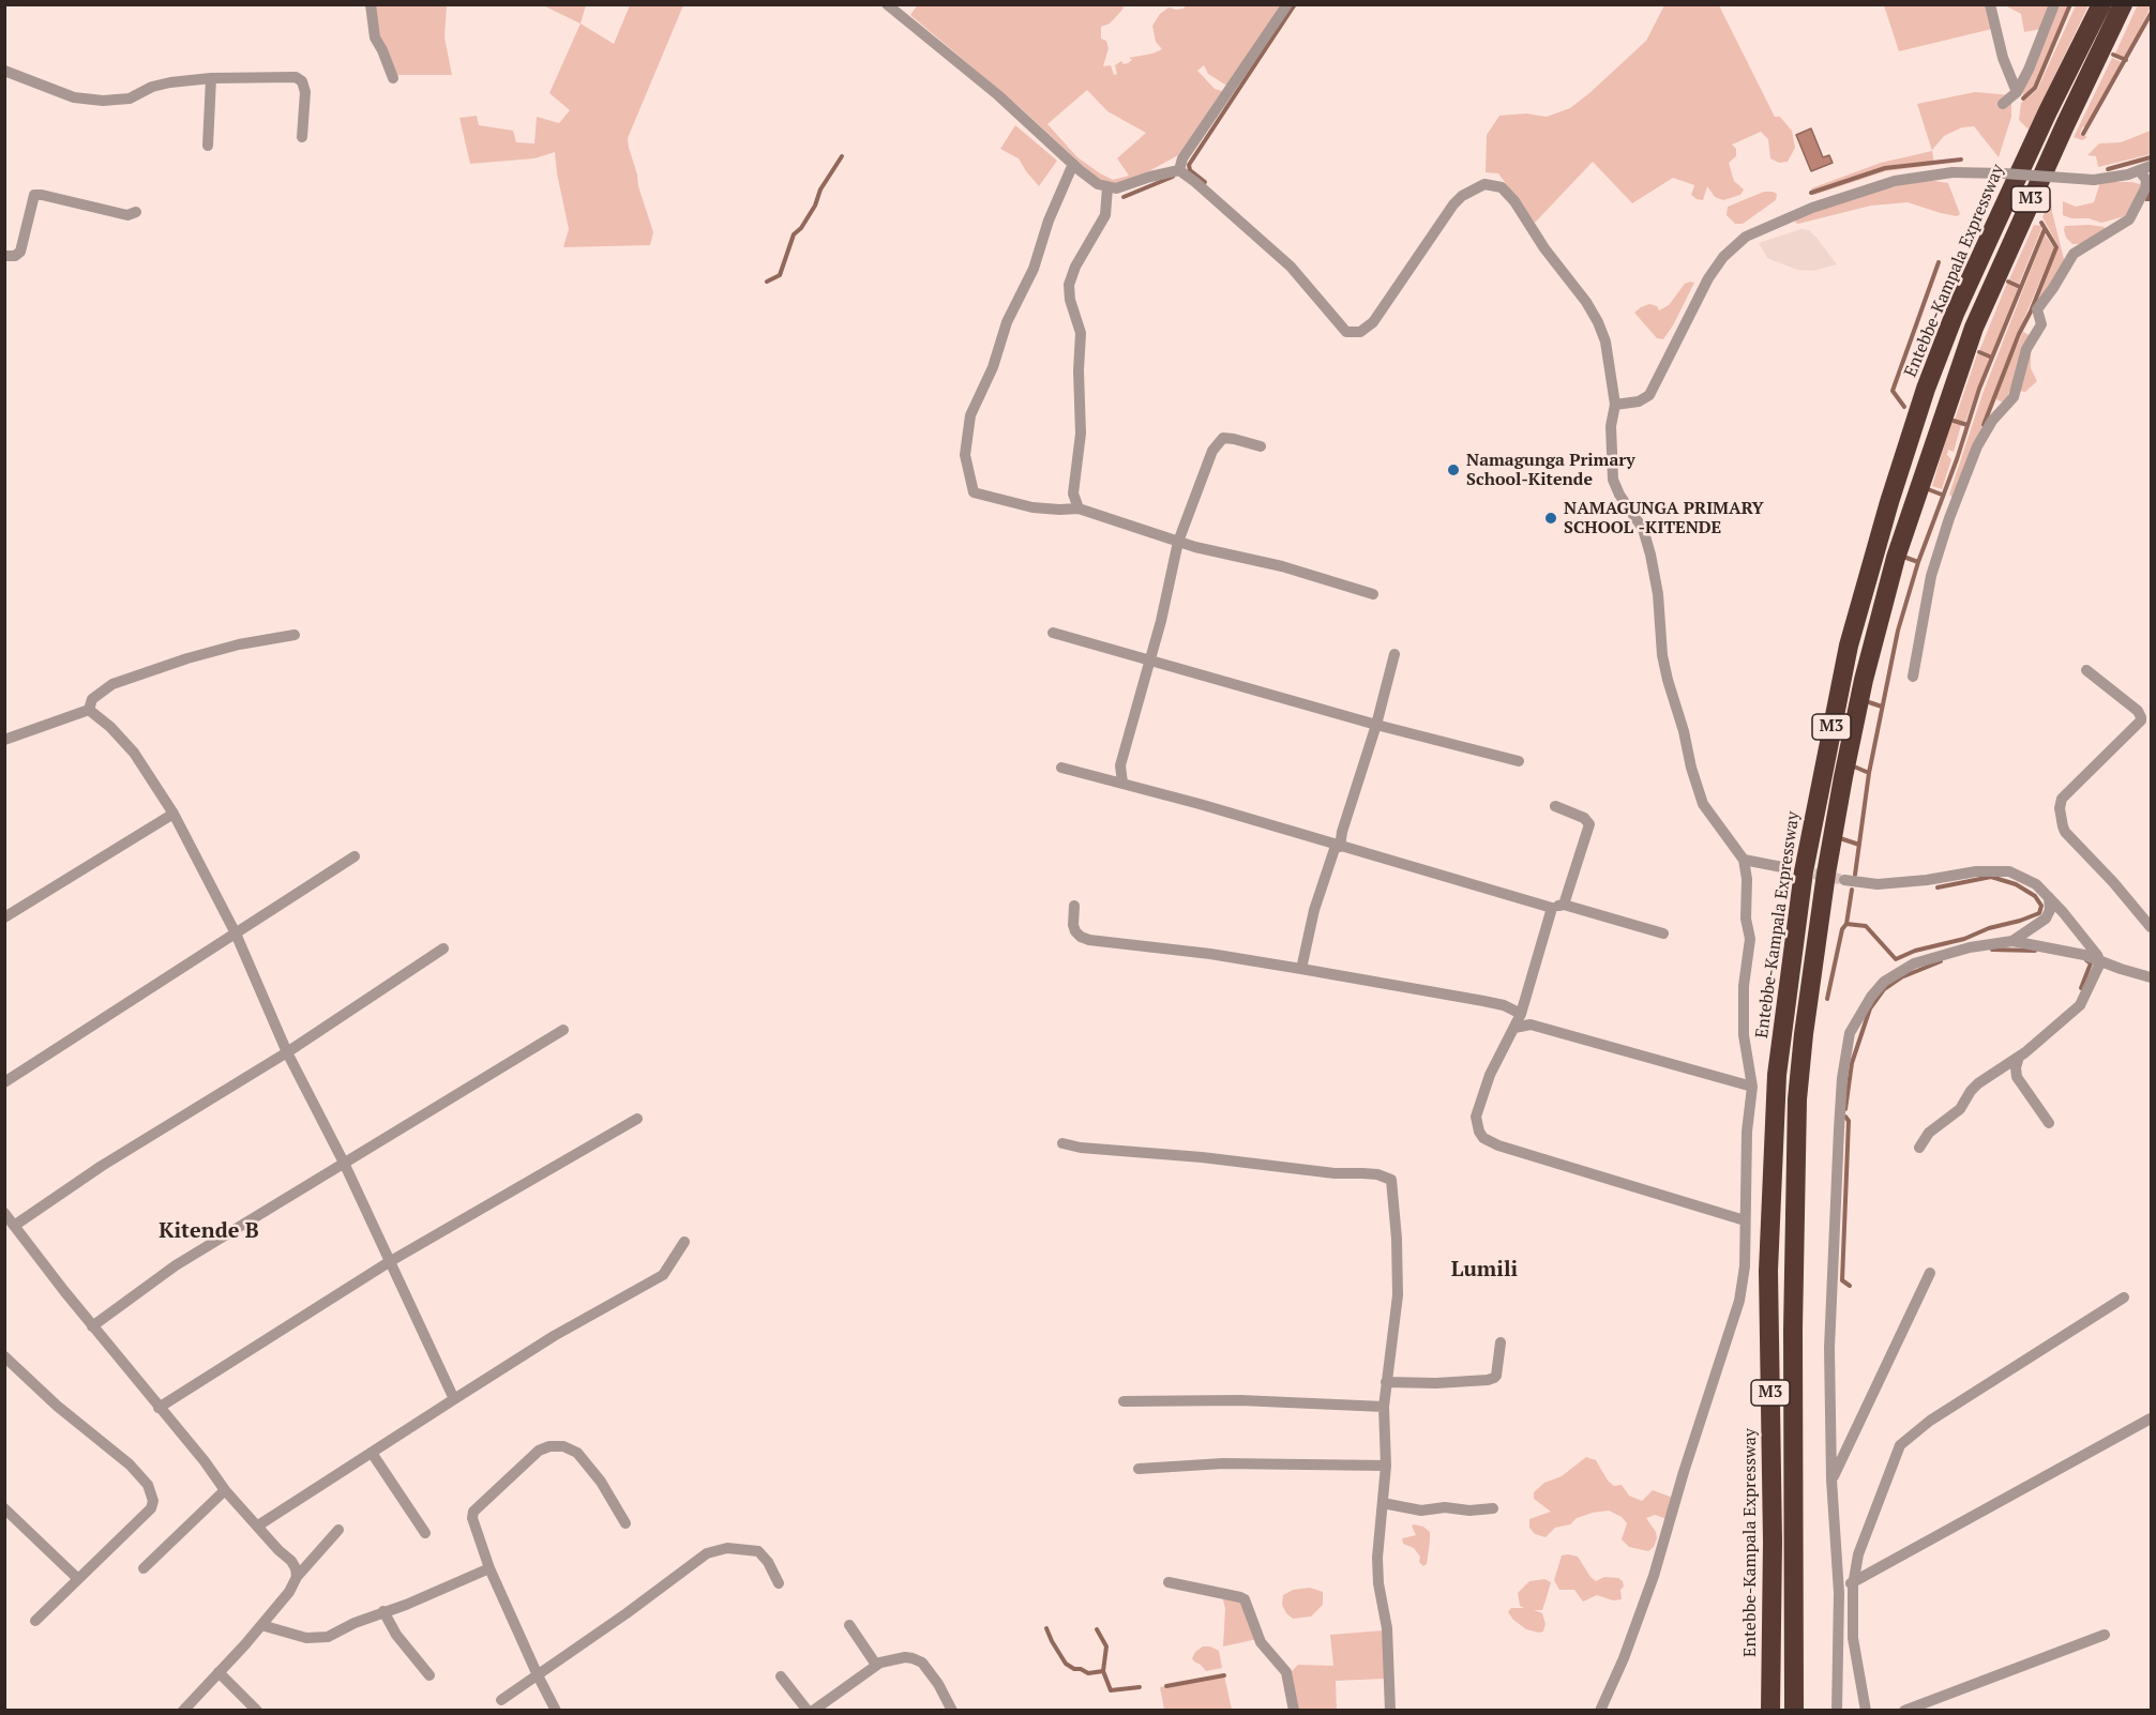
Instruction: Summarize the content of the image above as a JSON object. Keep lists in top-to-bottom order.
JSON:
{
  "streets": {
    "highway": ["M3", "Entebbe-Kampala Expressway"]
  },
  "districts": ["Kitende B", "Lumili"],
  "places": ["Namagunga Primary School-Kitende", "NAMAGUNGA PRIMARY SCHOOL -KITENDE"]
}
